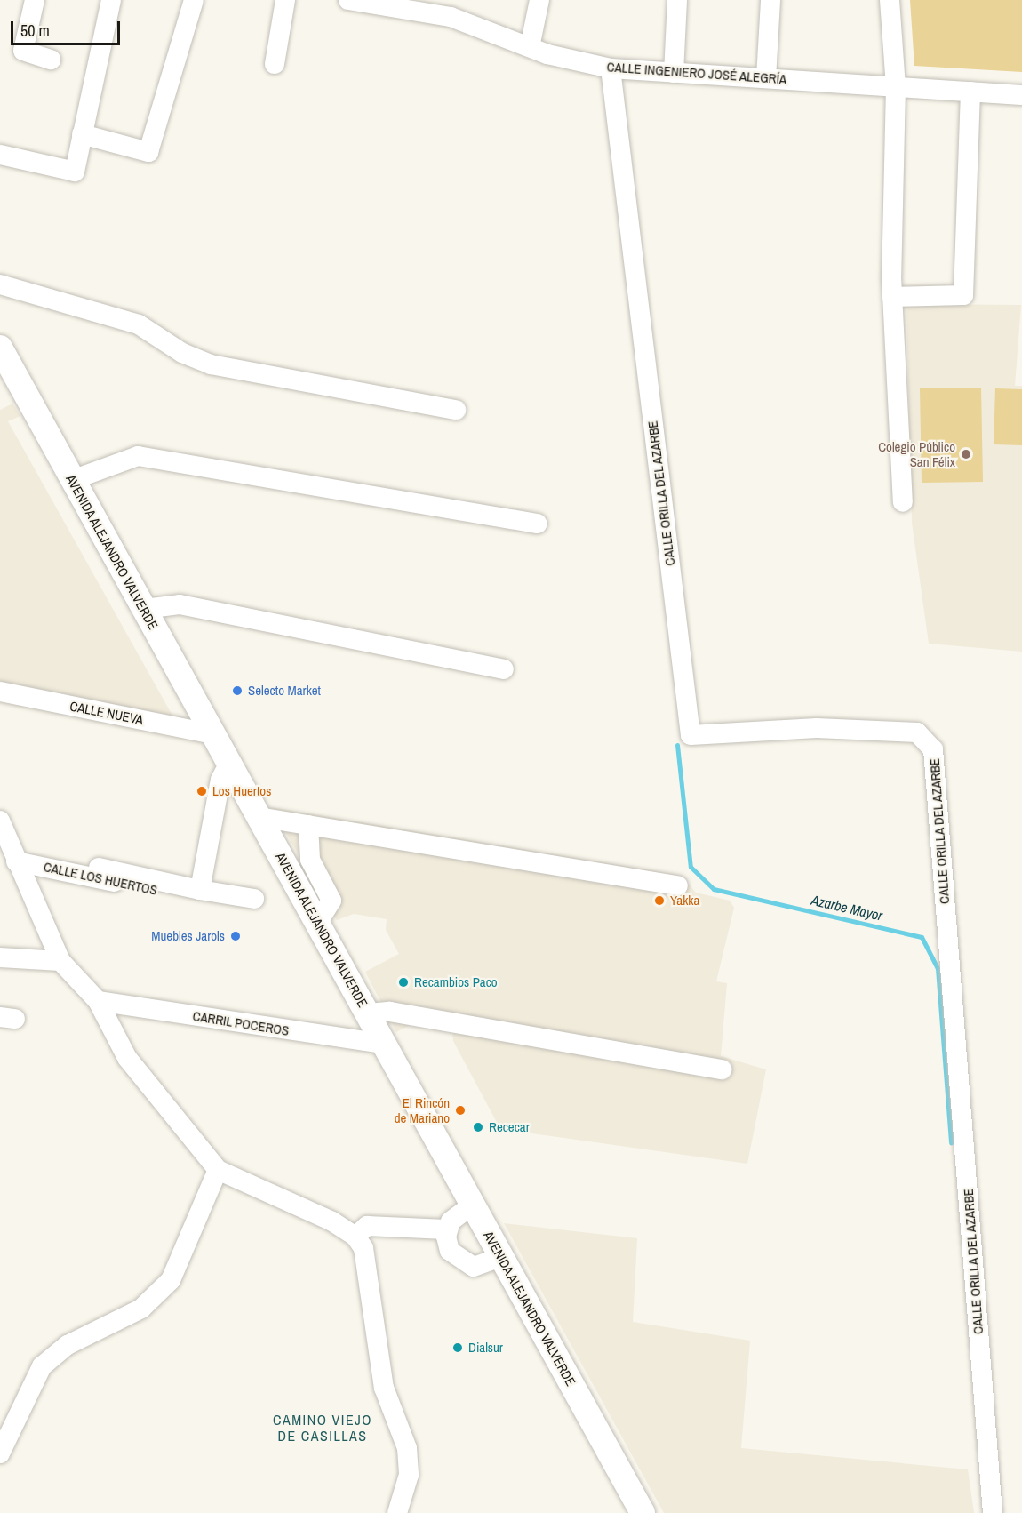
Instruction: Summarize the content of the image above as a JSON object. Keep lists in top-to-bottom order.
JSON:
{
  "streets": {
    "main road": ["AVENIDA ALEJANDRO VALVERDE"],
    "street": [
      "CALLE INGENIERO JOSÉ ALEGRÍA",
      "CALLE ORILLA DEL AZARBE",
      "CALLE NUEVA",
      "CALLE LOS HUERTOS",
      "CARRIL POCEROS"
    ]
  },
  "crossings": [
    ["CALLE INGENIERO JOSÉ ALEGRÍA", "CALLE ORILLA DEL AZARBE"],
    ["AVENIDA ALEJANDRO VALVERDE", "CALLE NUEVA"],
    ["AVENIDA ALEJANDRO VALVERDE", "CARRIL POCEROS"]
  ],
  "districts": ["CAMINO VIEJO DE CASILLAS"],
  "water": ["Azarbe Mayor"],
  "places": [
    "Colegio Público San Félix",
    "Selecto Market",
    "Los Huertos",
    "Yakka",
    "Muebles Jarols",
    "Recambios Paco",
    "El Rincón de Mariano",
    "Rececar",
    "Dialsur"
  ],
  "scale_bar": "50 m"
}
